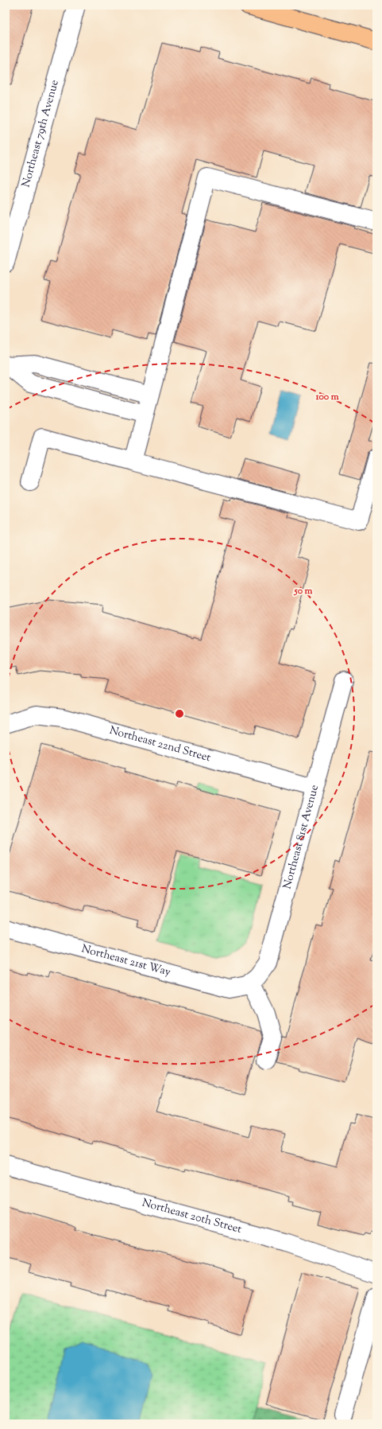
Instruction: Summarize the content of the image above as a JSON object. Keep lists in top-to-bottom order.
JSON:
{
  "streets": {
    "street": [
      "Northeast 79th Avenue",
      "Northeast 22nd Street",
      "Northeast 81st Avenue",
      "Northeast 21st Way",
      "Northeast 20th Street"
    ]
  },
  "crossings": [
    ["Northeast 22nd Street", "Northeast 81st Avenue"],
    ["Northeast 81st Avenue", "Northeast 21st Way"]
  ],
  "rings": ["100 m", "50 m"]
}
